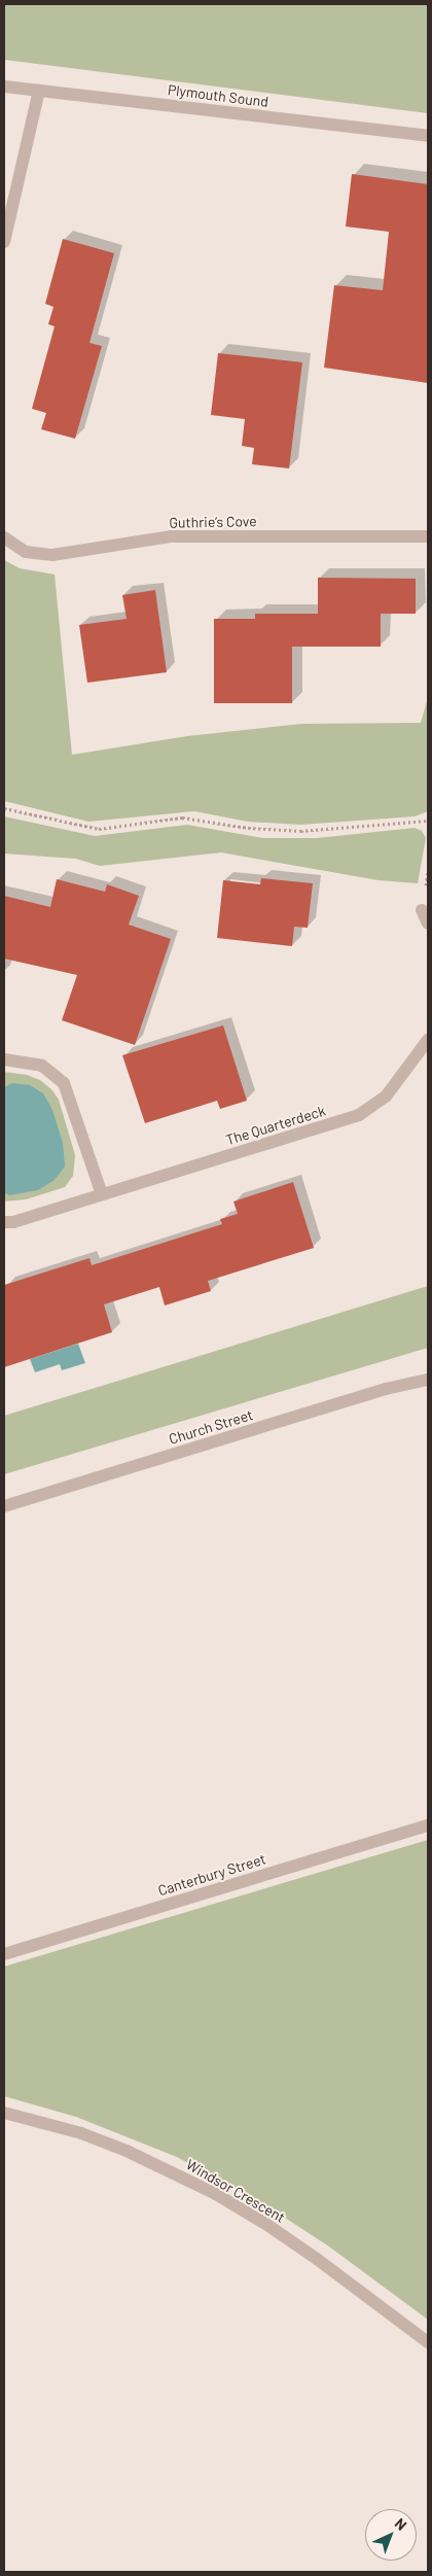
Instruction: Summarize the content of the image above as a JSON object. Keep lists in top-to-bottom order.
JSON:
{
  "streets": {
    "street": [
      "Plymouth Sound",
      "Guthrie’s Cove",
      "The Quarterdeck",
      "Church Street",
      "Canterbury Street",
      "Windsor Crescent"
    ]
  },
  "north": "top right"
}
